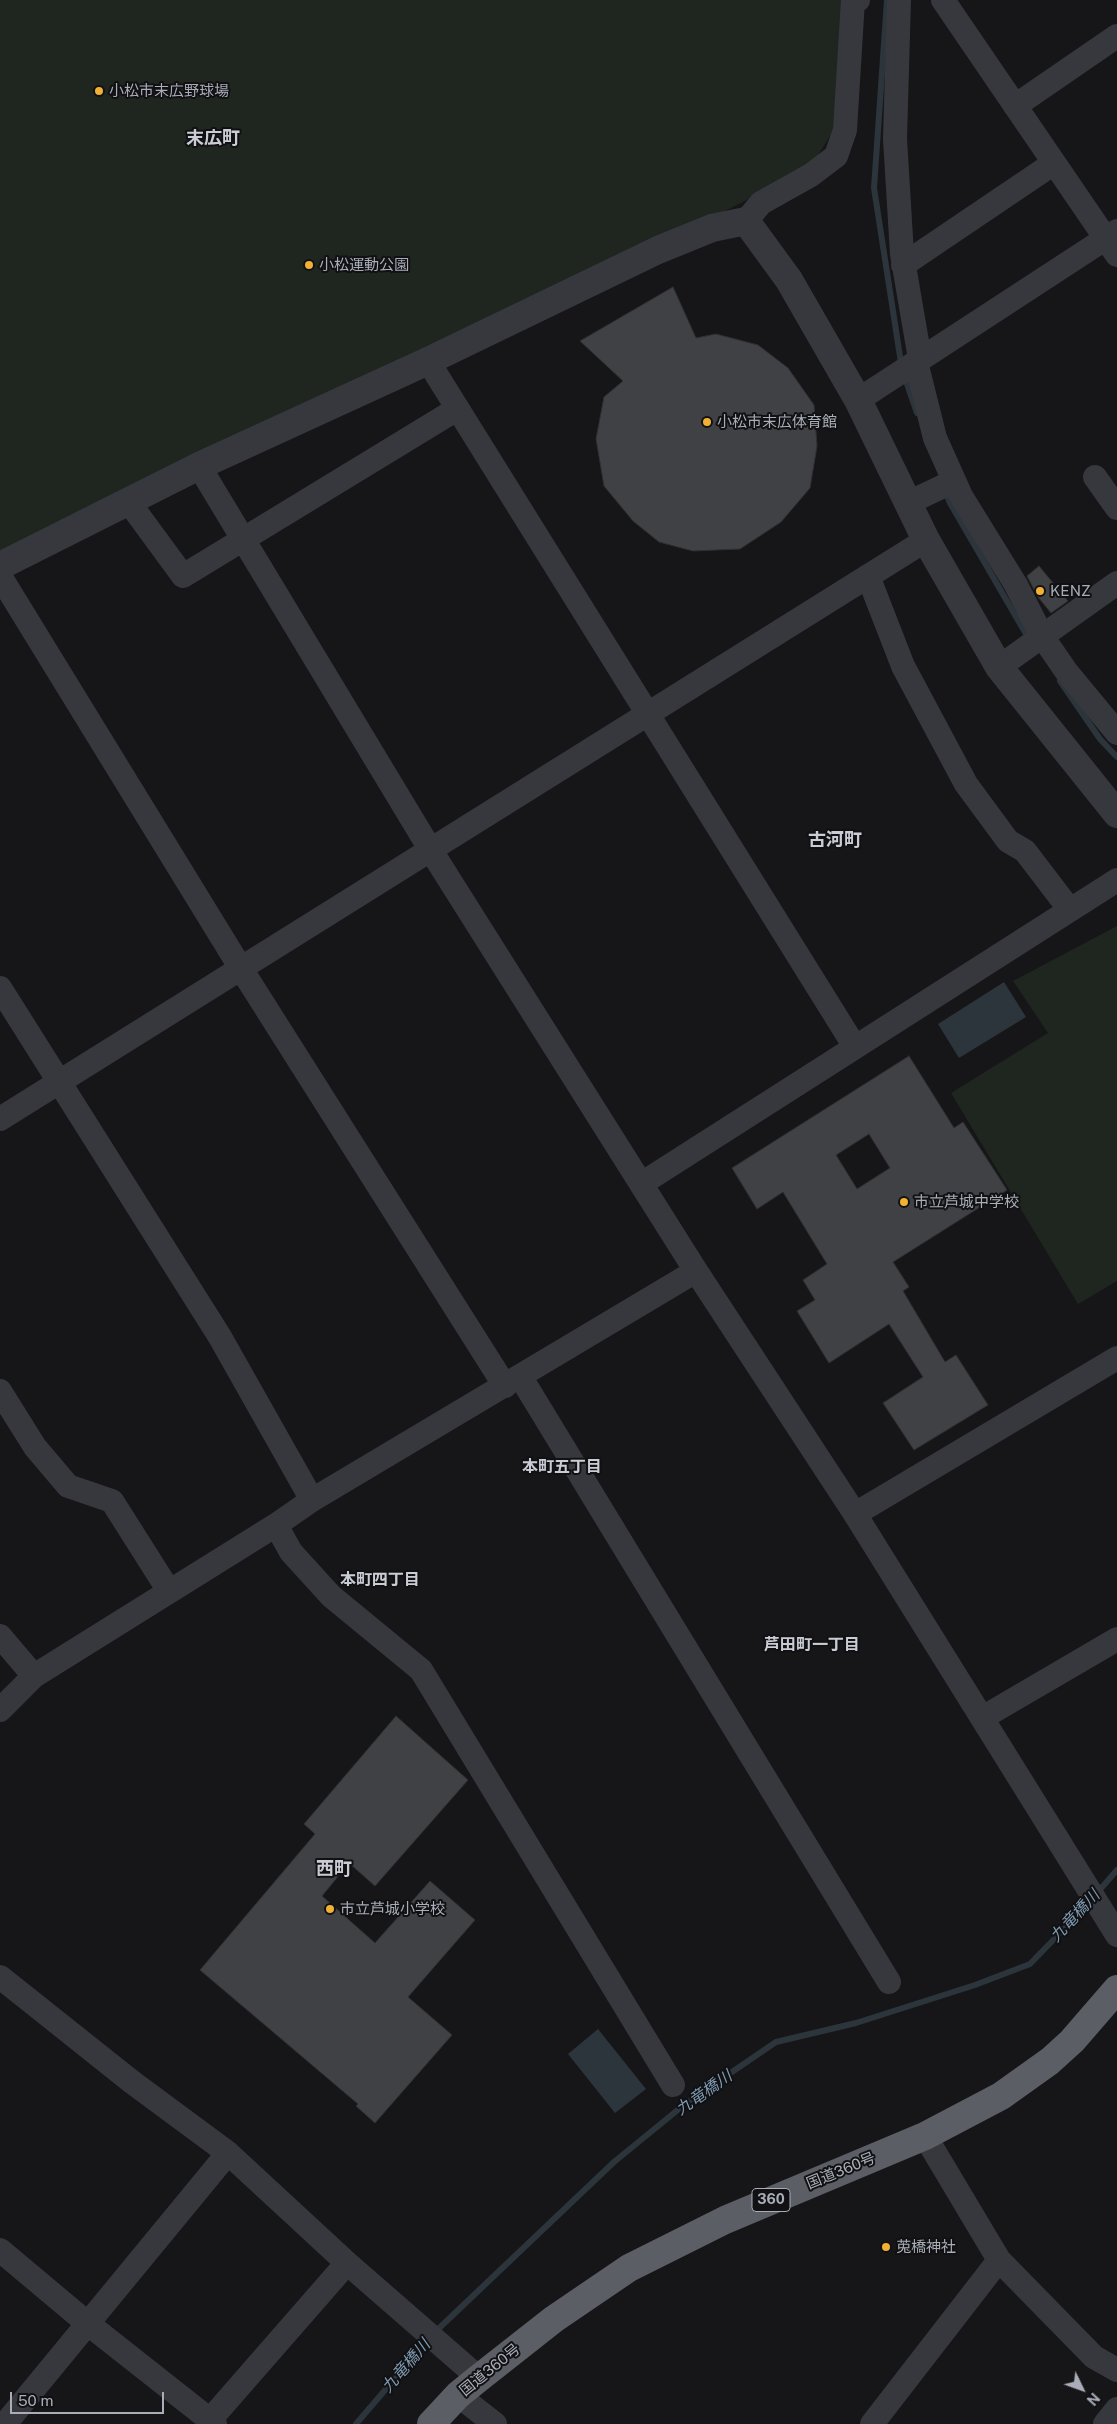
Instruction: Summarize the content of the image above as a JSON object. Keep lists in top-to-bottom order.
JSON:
{
  "streets": {
    "highway": ["国道360号", "360"]
  },
  "districts": [
    "末広町",
    "古河町",
    "本町五丁目",
    "本町四丁目",
    "芦田町一丁目",
    "西町"
  ],
  "water": ["九竜橋川"],
  "places": [
    "小松市末広野球場",
    "小松運動公園",
    "小松市末広体育館",
    "KENZ",
    "市立芦城中学校",
    "市立芦城小学校",
    "莵橋神社"
  ],
  "scale_bar": "50 m",
  "north": "bottom right"
}
